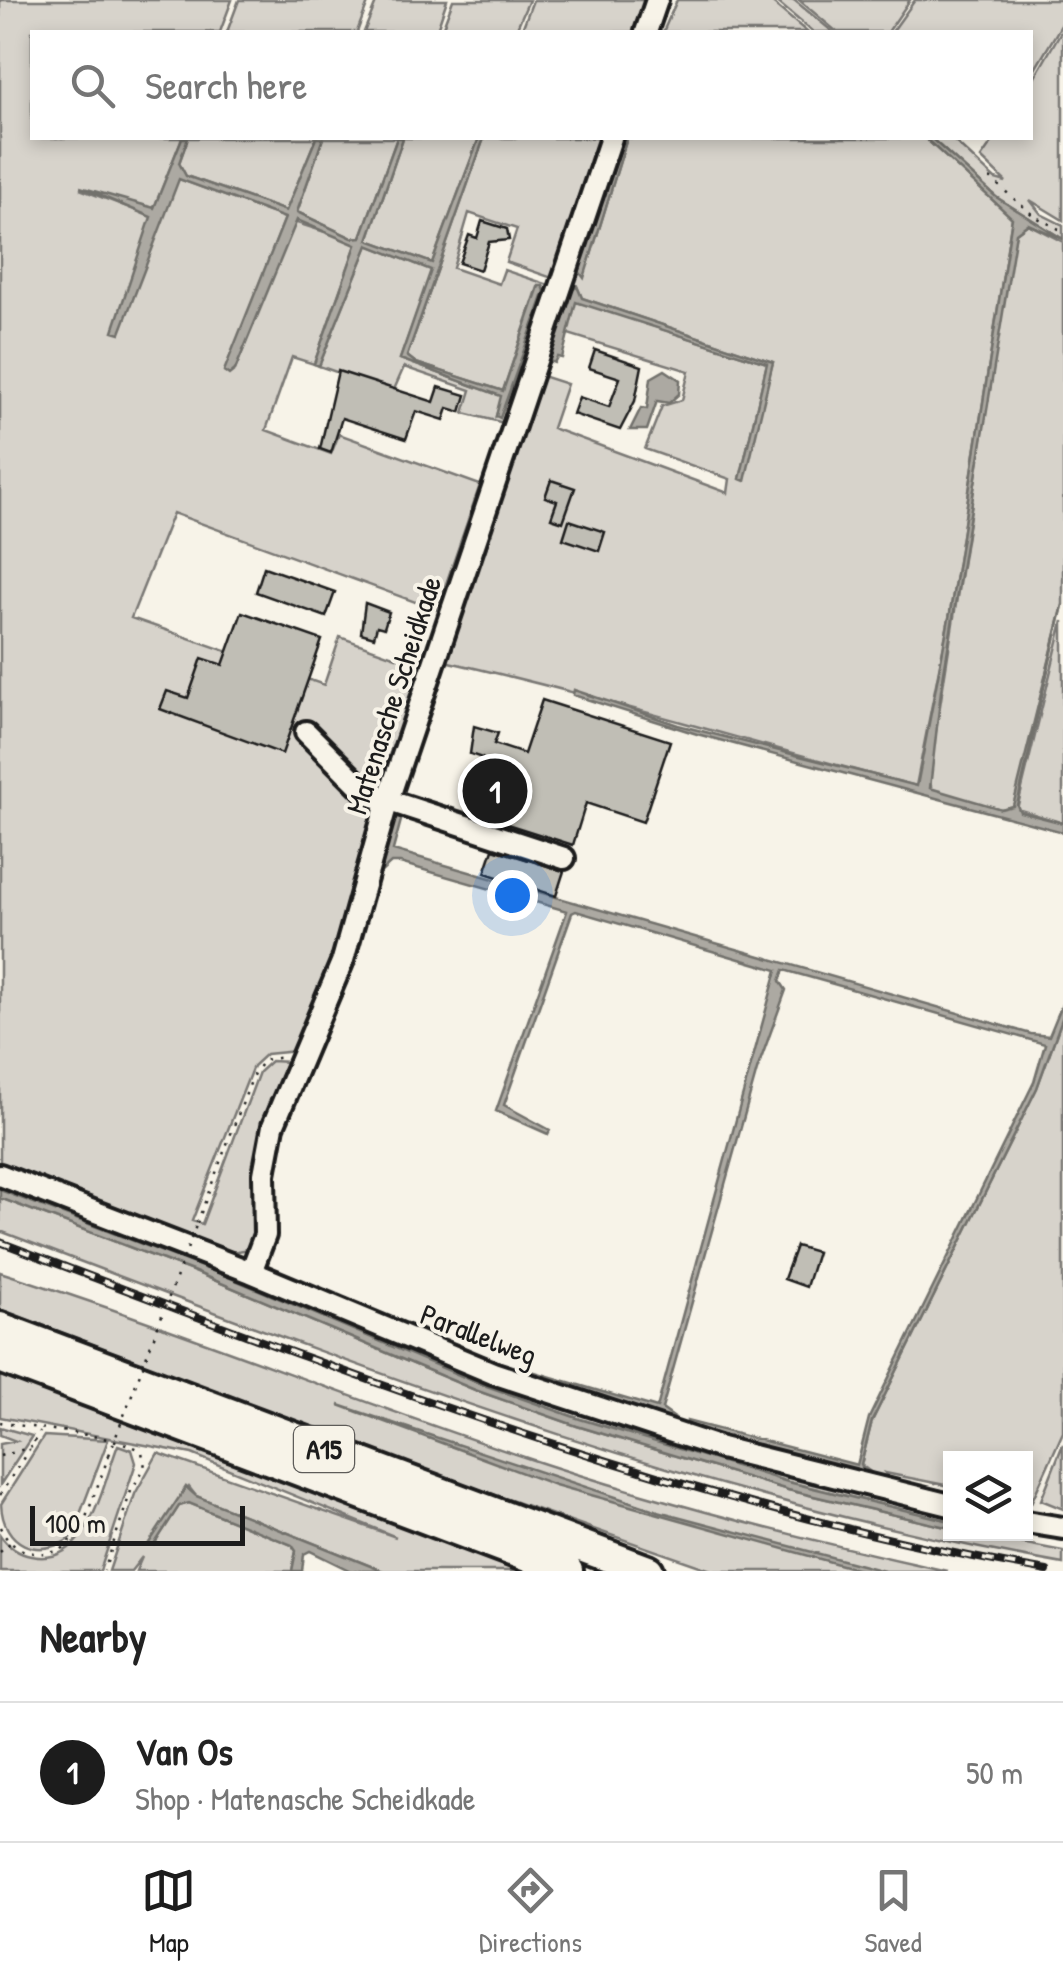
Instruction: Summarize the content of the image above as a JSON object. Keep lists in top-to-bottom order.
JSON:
{
  "streets": {
    "highway": ["A15"],
    "street": ["Matenasche Scheidkade", "Parallelweg"]
  },
  "crossings": [
    ["Matenasche Scheidkade", "Parallelweg"]
  ],
  "scale_bar": "100 m",
  "page": {
    "search": "Search here",
    "pins": "1",
    "scale": "100 m",
    "heading": "Nearby",
    "list": [
      {
        "mark": "1",
        "name": "Van Os",
        "note": "Shop · Matenasche Scheidkade",
        "value": "50 m"
      }
    ],
    "nav": ["Map", "Directions", "Saved"]
  }
}
